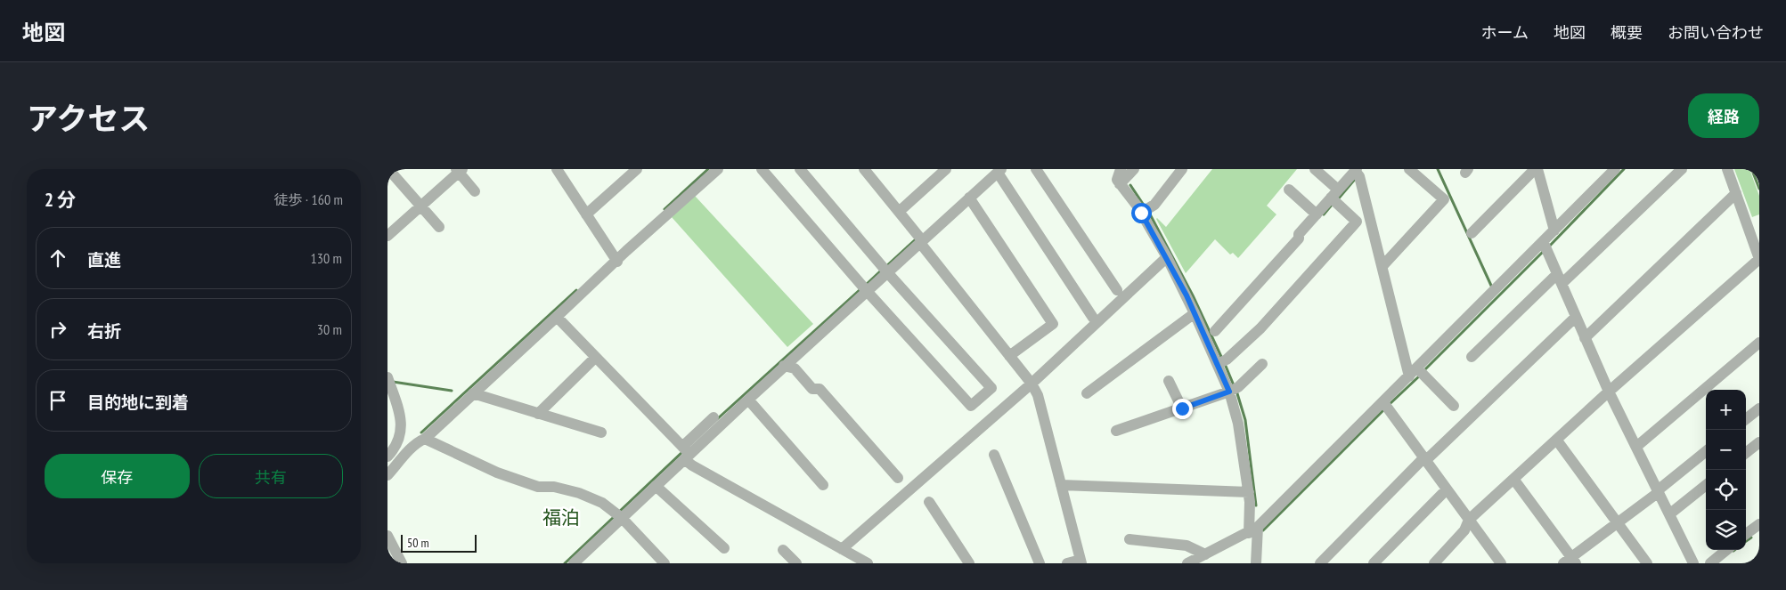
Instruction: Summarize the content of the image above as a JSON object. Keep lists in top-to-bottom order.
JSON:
{
  "districts": ["福泊"],
  "scale_bar": "50 m",
  "page": {
    "header": "地図",
    "nav": [
      "ホーム",
      "地図",
      "概要",
      "お問い合わせ"
    ],
    "title": "アクセス",
    "buttons": [
      "経路",
      ["保存", "共有"]
    ],
    "heading": ["2 分", "徒歩 · 160 m"],
    "list": [
      ["直進", "130 m"],
      ["右折", "30 m"],
      "目的地に到着"
    ],
    "map_buttons": ["+", "−"],
    "scale": "50 m"
  }
}
